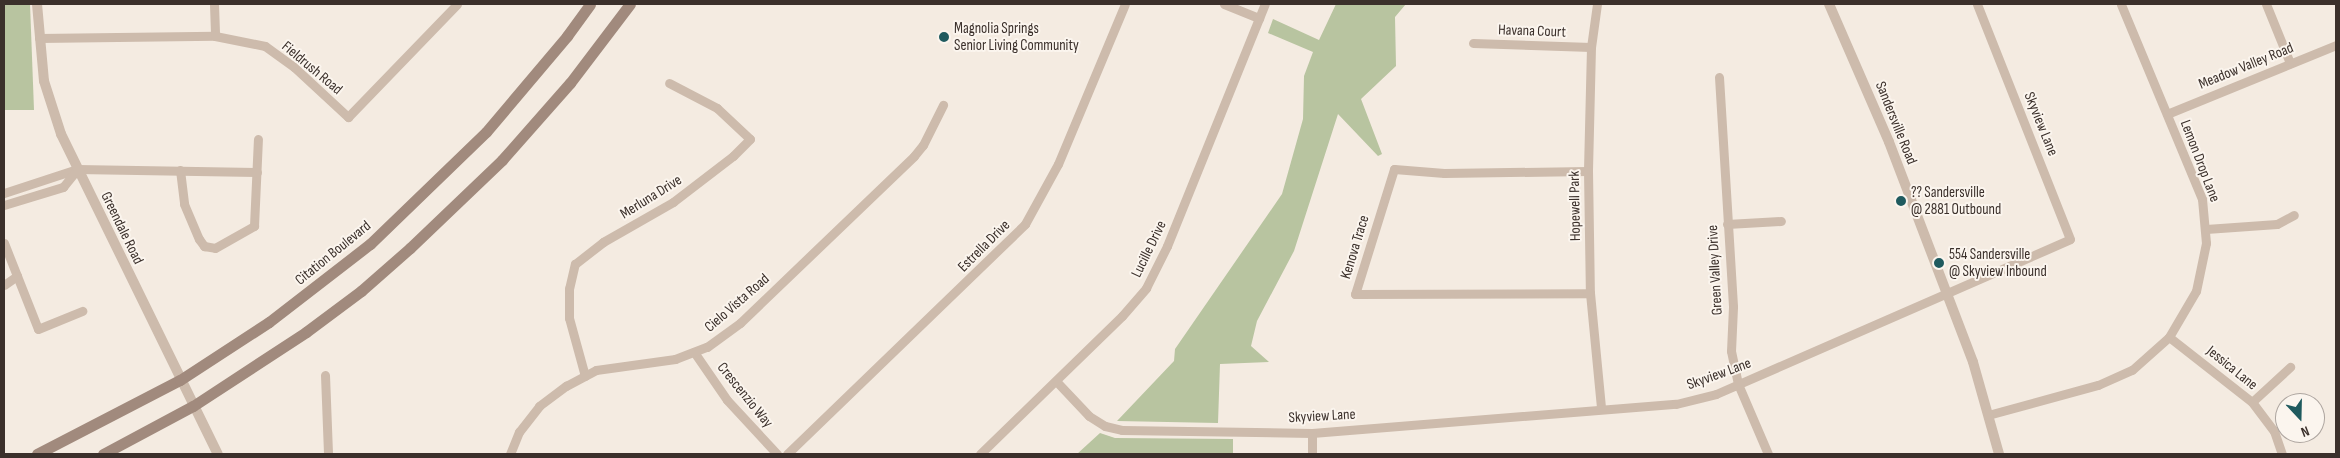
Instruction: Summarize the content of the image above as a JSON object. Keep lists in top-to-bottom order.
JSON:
{
  "streets": {
    "main road": ["Citation Boulevard"],
    "street": [
      "Havana Court",
      "Meadow Valley Road",
      "Fieldrush Road",
      "Sandersville Road",
      "Skyview Lane",
      "Lemon Drop Lane",
      "Merluna Drive",
      "Hopewell Park",
      "Greendale Road",
      "Estrella Drive",
      "Kenova Trace",
      "Lucille Drive",
      "Green Valley Drive",
      "Cielo Vista Road",
      "Jessica Lane",
      "Crescenzio Way"
    ]
  },
  "crossings": [
    ["Havana Court", "Hopewell Park"],
    ["Meadow Valley Road", "Lemon Drop Lane"],
    ["Fieldrush Road", "Greendale Road"],
    ["Sandersville Road", "Skyview Lane"],
    ["Sandersville Road", "Lemon Drop Lane"],
    ["Skyview Lane", "Hopewell Park"],
    ["Skyview Lane", "Lucille Drive"],
    ["Skyview Lane", "Green Valley Drive"],
    ["Lemon Drop Lane", "Jessica Lane"],
    ["Merluna Drive", "Cielo Vista Road"],
    ["Hopewell Park", "Kenova Trace"],
    ["Greendale Road", "Citation Boulevard"],
    ["Cielo Vista Road", "Crescenzio Way"]
  ],
  "places": ["Magnolia Springs Senior Living Community", "?? Sandersville @ 2881 Outbound", "554 Sandersville @ Skyview Inbound"],
  "north": "bottom"
}
